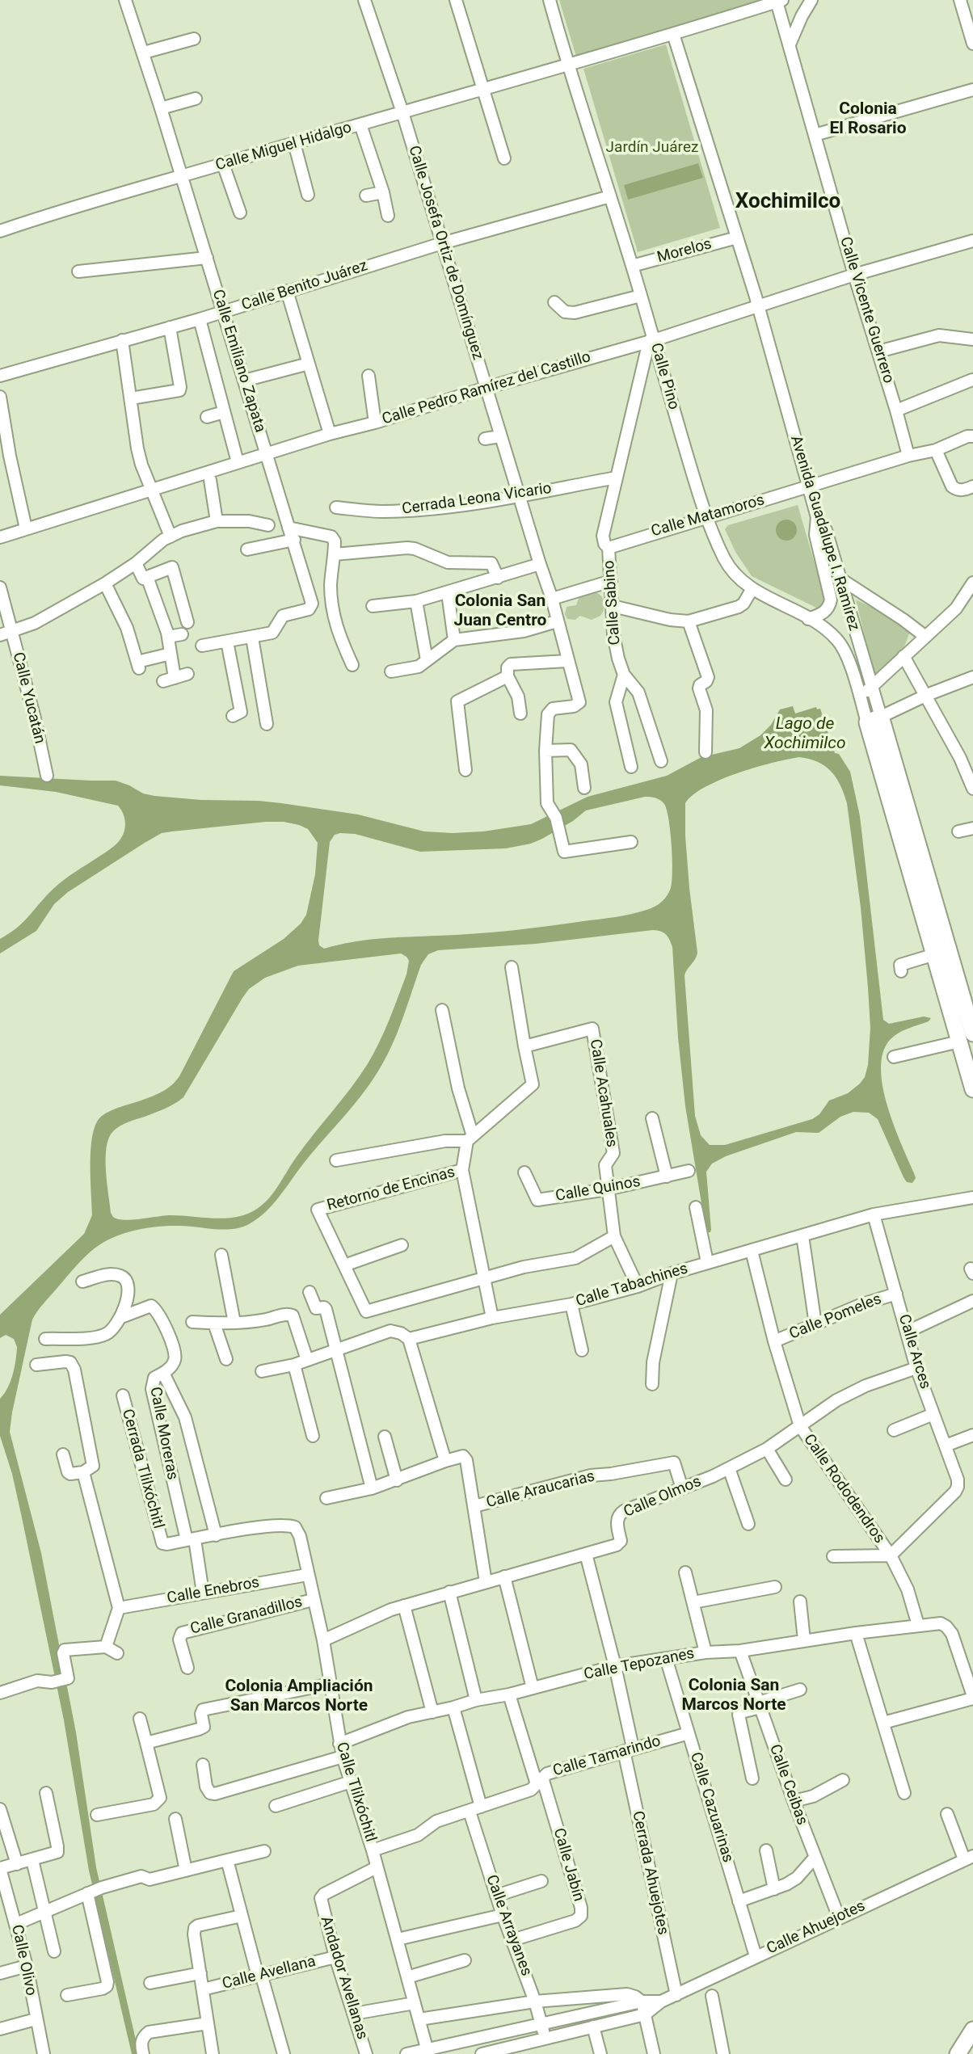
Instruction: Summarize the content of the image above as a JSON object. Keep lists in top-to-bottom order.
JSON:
{
  "streets": {
    "main road": ["Avenida Guadalupe I. Ramírez"],
    "street": [
      "Calle Miguel Hidalgo",
      "Morelos",
      "Calle Josefa Ortiz de Domínguez",
      "Calle Benito Juárez",
      "Calle Vicente Guerrero",
      "Calle Emiliano Zapata",
      "Calle Pino",
      "Calle Pedro Ramírez del Castillo",
      "Cerrada Leona Vicario",
      "Calle Matamoros",
      "Calle Sabino",
      "Calle Yucatán",
      "Calle Acahuales",
      "Retorno de Encinas",
      "Calle Quinos",
      "Calle Tabachines",
      "Calle Pomeles",
      "Calle Arces",
      "Calle Moreras",
      "Cerrada Tlilxóchitl",
      "Calle Rododendros",
      "Calle Araucarias",
      "Calle Olmos",
      "Calle Enebros",
      "Calle Granadillos",
      "Calle Tepozanes",
      "Calle Tamarindo",
      "Calle Ceibas",
      "Calle Tlilxóchitl",
      "Calle Cazuarinas",
      "Calle Jabín",
      "Cerrada Ahuejotes",
      "Calle Arrayanes",
      "Calle Ahuejotes",
      "Calle Olivo",
      "Calle Avellana",
      "Andador Avellanas"
    ]
  },
  "crossings": [
    ["Calle Miguel Hidalgo", "Calle Josefa Ortiz de Domínguez"],
    ["Calle Miguel Hidalgo", "Calle Vicente Guerrero"],
    ["Calle Miguel Hidalgo", "Calle Emiliano Zapata"],
    ["Calle Miguel Hidalgo", "Calle Pino"],
    ["Calle Miguel Hidalgo", "Avenida Guadalupe I. Ramírez"],
    ["Morelos", "Calle Pino"],
    ["Morelos", "Avenida Guadalupe I. Ramírez"],
    ["Calle Josefa Ortiz de Domínguez", "Calle Benito Juárez"],
    ["Calle Josefa Ortiz de Domínguez", "Calle Pedro Ramírez del Castillo"],
    ["Calle Josefa Ortiz de Domínguez", "Cerrada Leona Vicario"],
    ["Calle Benito Juárez", "Calle Emiliano Zapata"],
    ["Calle Benito Juárez", "Calle Pino"],
    ["Calle Vicente Guerrero", "Calle Pedro Ramírez del Castillo"],
    ["Calle Vicente Guerrero", "Calle Matamoros"],
    ["Calle Emiliano Zapata", "Calle Pedro Ramírez del Castillo"],
    ["Calle Pino", "Calle Pedro Ramírez del Castillo"],
    ["Calle Pino", "Calle Matamoros"],
    ["Calle Pino", "Avenida Guadalupe I. Ramírez"],
    ["Calle Pino", "Calle Sabino"],
    ["Calle Pedro Ramírez del Castillo", "Avenida Guadalupe I. Ramírez"],
    ["Calle Pedro Ramírez del Castillo", "Calle Sabino"],
    ["Cerrada Leona Vicario", "Calle Sabino"],
    ["Calle Matamoros", "Avenida Guadalupe I. Ramírez"],
    ["Calle Matamoros", "Calle Sabino"],
    ["Calle Acahuales", "Calle Quinos"],
    ["Calle Acahuales", "Calle Tabachines"],
    ["Calle Tabachines", "Calle Arces"],
    ["Calle Tabachines", "Calle Rododendros"],
    ["Calle Pomeles", "Calle Arces"],
    ["Calle Pomeles", "Calle Rododendros"],
    ["Calle Arces", "Calle Rododendros"],
    ["Calle Arces", "Calle Olmos"],
    ["Calle Moreras", "Calle Enebros"],
    ["Calle Moreras", "Calle Tlilxóchitl"],
    ["Cerrada Tlilxóchitl", "Calle Tlilxóchitl"],
    ["Calle Rododendros", "Calle Olmos"],
    ["Calle Rododendros", "Calle Tepozanes"],
    ["Calle Araucarias", "Calle Olmos"],
    ["Calle Olmos", "Calle Tlilxóchitl"],
    ["Calle Olmos", "Cerrada Ahuejotes"],
    ["Calle Enebros", "Calle Tlilxóchitl"],
    ["Calle Granadillos", "Calle Tlilxóchitl"],
    ["Calle Tepozanes", "Calle Ceibas"],
    ["Calle Tepozanes", "Calle Tlilxóchitl"],
    ["Calle Tepozanes", "Calle Cazuarinas"],
    ["Calle Tepozanes", "Calle Jabín"],
    ["Calle Tepozanes", "Cerrada Ahuejotes"],
    ["Calle Tepozanes", "Calle Arrayanes"],
    ["Calle Tamarindo", "Calle Tlilxóchitl"],
    ["Calle Tamarindo", "Calle Cazuarinas"],
    ["Calle Tamarindo", "Calle Jabín"],
    ["Calle Tamarindo", "Cerrada Ahuejotes"],
    ["Calle Tamarindo", "Calle Arrayanes"],
    ["Calle Ceibas", "Calle Ahuejotes"],
    ["Calle Tlilxóchitl", "Calle Ahuejotes"],
    ["Calle Tlilxóchitl", "Andador Avellanas"],
    ["Calle Cazuarinas", "Calle Ahuejotes"],
    ["Calle Jabín", "Calle Arrayanes"],
    ["Cerrada Ahuejotes", "Calle Ahuejotes"],
    ["Calle Arrayanes", "Calle Ahuejotes"],
    ["Calle Avellana", "Andador Avellanas"]
  ],
  "districts": [
    "Colonia El Rosario",
    "Xochimilco",
    "Colonia San Juan Centro",
    "Colonia San Marcos Norte",
    "Colonia Ampliación San Marcos Norte"
  ],
  "water": ["Lago de Xochimilco"],
  "parks": ["Jardín Juárez"]
}
